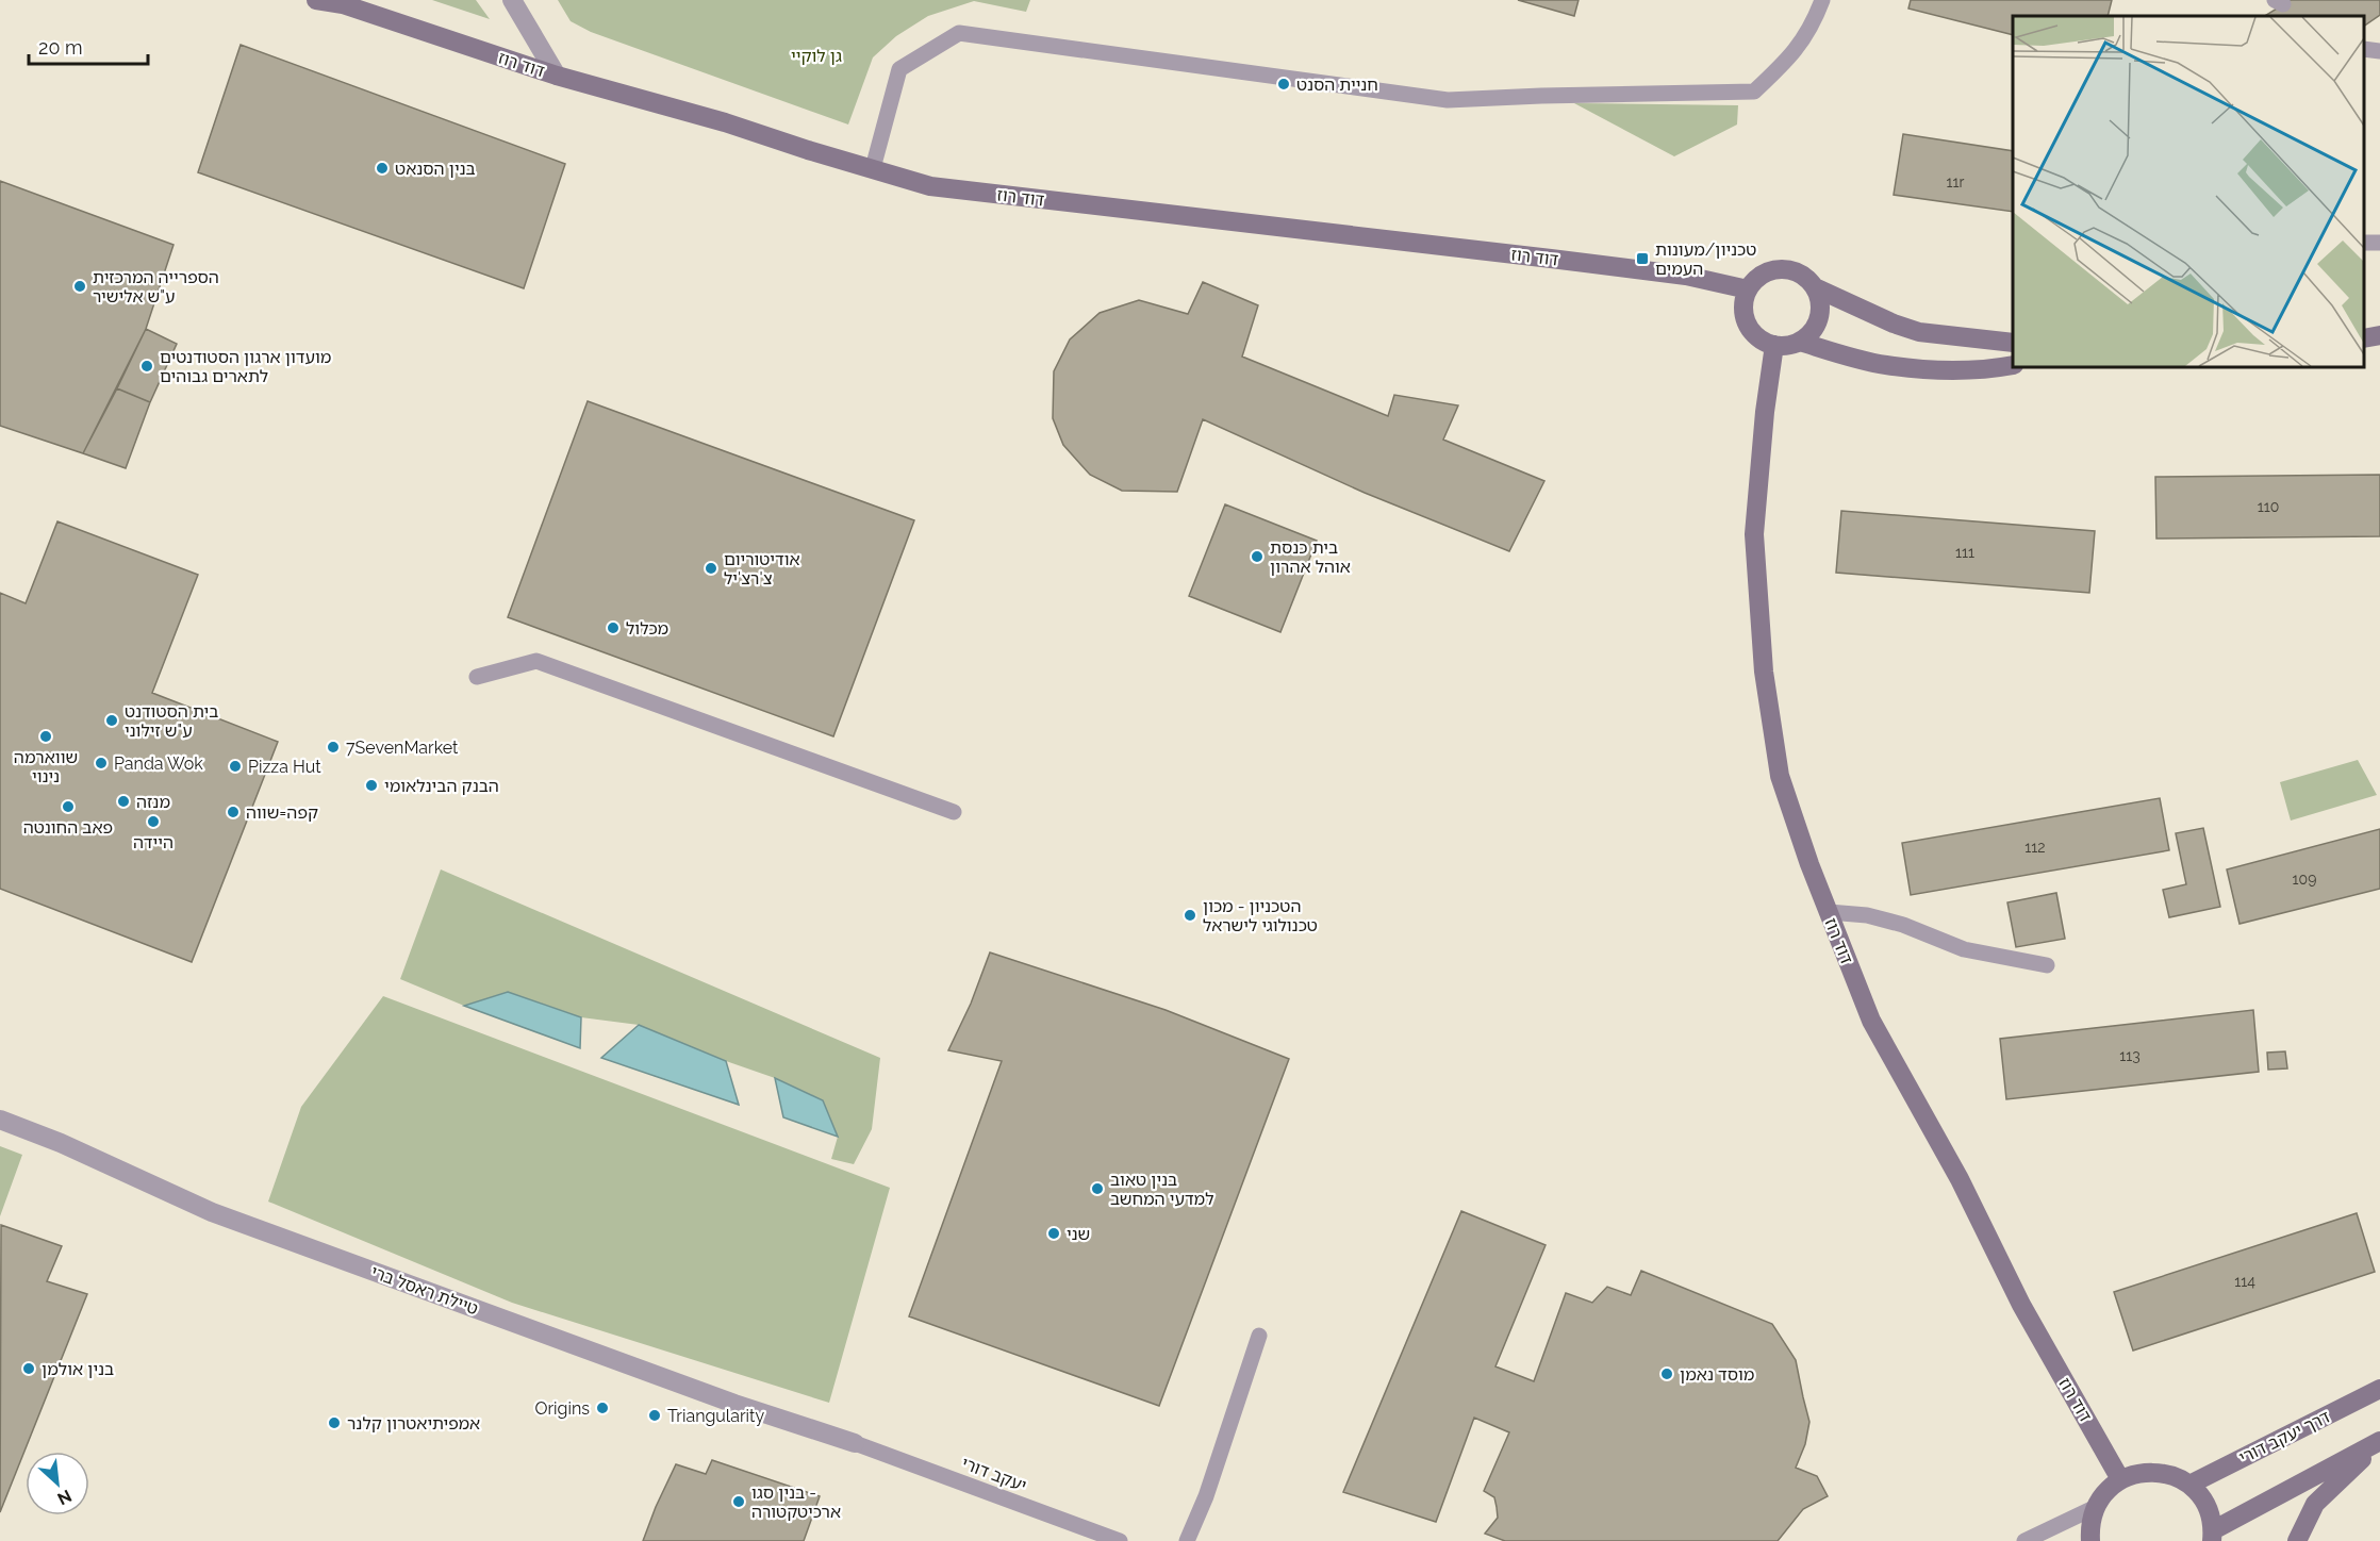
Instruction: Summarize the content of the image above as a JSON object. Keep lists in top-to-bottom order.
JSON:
{
  "streets": {
    "street": ["דוד רוז", "טיילת ראסל ברי", "דרך יעקב דורי"],
    "lane": ["יעקב דורי"]
  },
  "crossings": [
    ["טיילת ראסל ברי", "יעקב דורי"]
  ],
  "parks": ["גן לוקיי"],
  "places": {
    "other": [
      "חניית הסנט",
      "בנין הסנאט",
      "הספרייה המרכזית ע\"ש אלישיר",
      "מועדון ארגון הסטודנטים לתארים גבוהים",
      "בית כנסת אוהל אהרון",
      "אודיטוריום צ'רצ'יל",
      "מכלול",
      "בית הסטודנט ע\"ש זילוני",
      "שווארמה נינוי",
      "7SevenMarket",
      "Panda Wok",
      "Pizza Hut",
      "הבנק הבינלאומי",
      "מנזה",
      "פאב החונטה",
      "קפה=שווה",
      "היידה",
      "הטכניון - מכון טכנולוגי לישראל",
      "בנין טאוב למדעי המחשב",
      "שני",
      "בנין אולמן",
      "מוסד נאמן",
      "Origins",
      "Triangularity",
      "אמפיתיאטרון קלנר",
      "בנין סגו - ארכיטקטורה"
    ],
    "transit": ["טכניון/מעונות העמים"]
  },
  "house_numbers": [
    "11r",
    "110",
    "111",
    "112",
    "109",
    "113",
    "114"
  ],
  "scale_bar": "20 m",
  "north": "bottom right"
}
